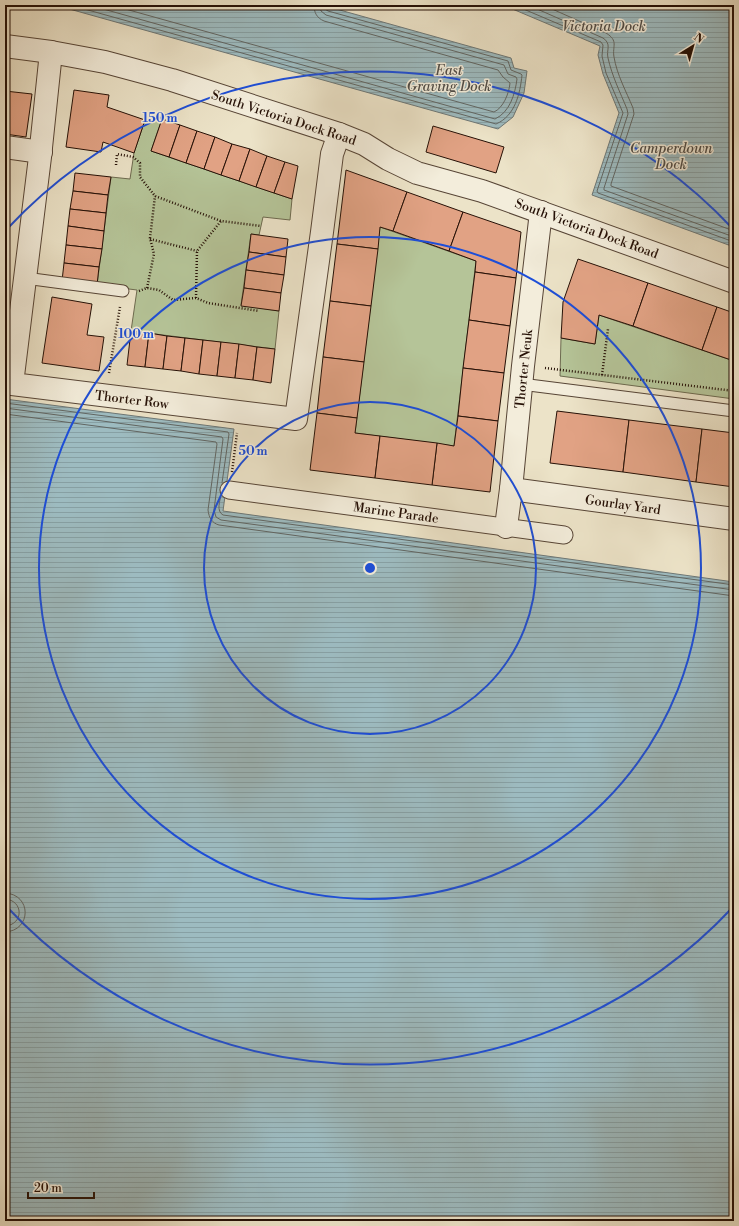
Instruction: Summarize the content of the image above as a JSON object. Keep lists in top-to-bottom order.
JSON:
{
  "streets": {
    "street": [
      "South Victoria Dock Road",
      "Thorter Neuk",
      "Thorter Row",
      "Gourlay Yard",
      "Marine Parade"
    ]
  },
  "crossings": [
    ["South Victoria Dock Road", "Thorter Neuk"],
    ["South Victoria Dock Road", "Thorter Row"],
    ["Thorter Neuk", "Gourlay Yard"],
    ["Thorter Neuk", "Marine Parade"]
  ],
  "water": ["Victoria Dock", "East Graving Dock", "Camperdown Dock"],
  "scale_bar": "20 m",
  "north": "top right",
  "rings": ["150 m", "100 m", "50 m"]
}
